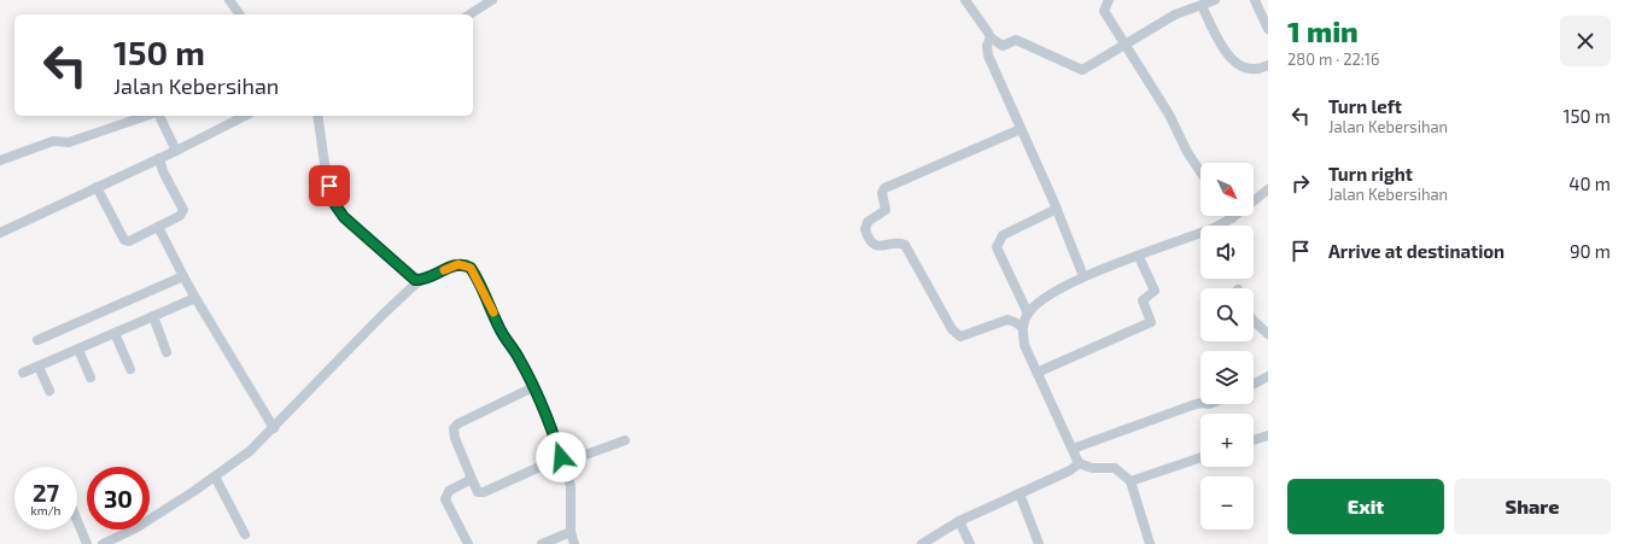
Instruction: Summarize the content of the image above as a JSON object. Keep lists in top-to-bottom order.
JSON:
{
  "north": "bottom right",
  "page": {
    "heading": ["1 min", "280 m · 22:16"],
    "turn": ["150 m", "Jalan Kebersihan"],
    "list": [
      {
        "name": "Turn left",
        "note": "Jalan Kebersihan",
        "value": "150 m"
      },
      {
        "name": "Turn right",
        "note": "Jalan Kebersihan",
        "value": "40 m"
      },
      {
        "name": "Arrive at destination",
        "value": "90 m"
      }
    ],
    "map_buttons": ["+", "−"],
    "speed": "27 km/h",
    "limit": "30",
    "buttons": ["Exit", "Share"]
  }
}
